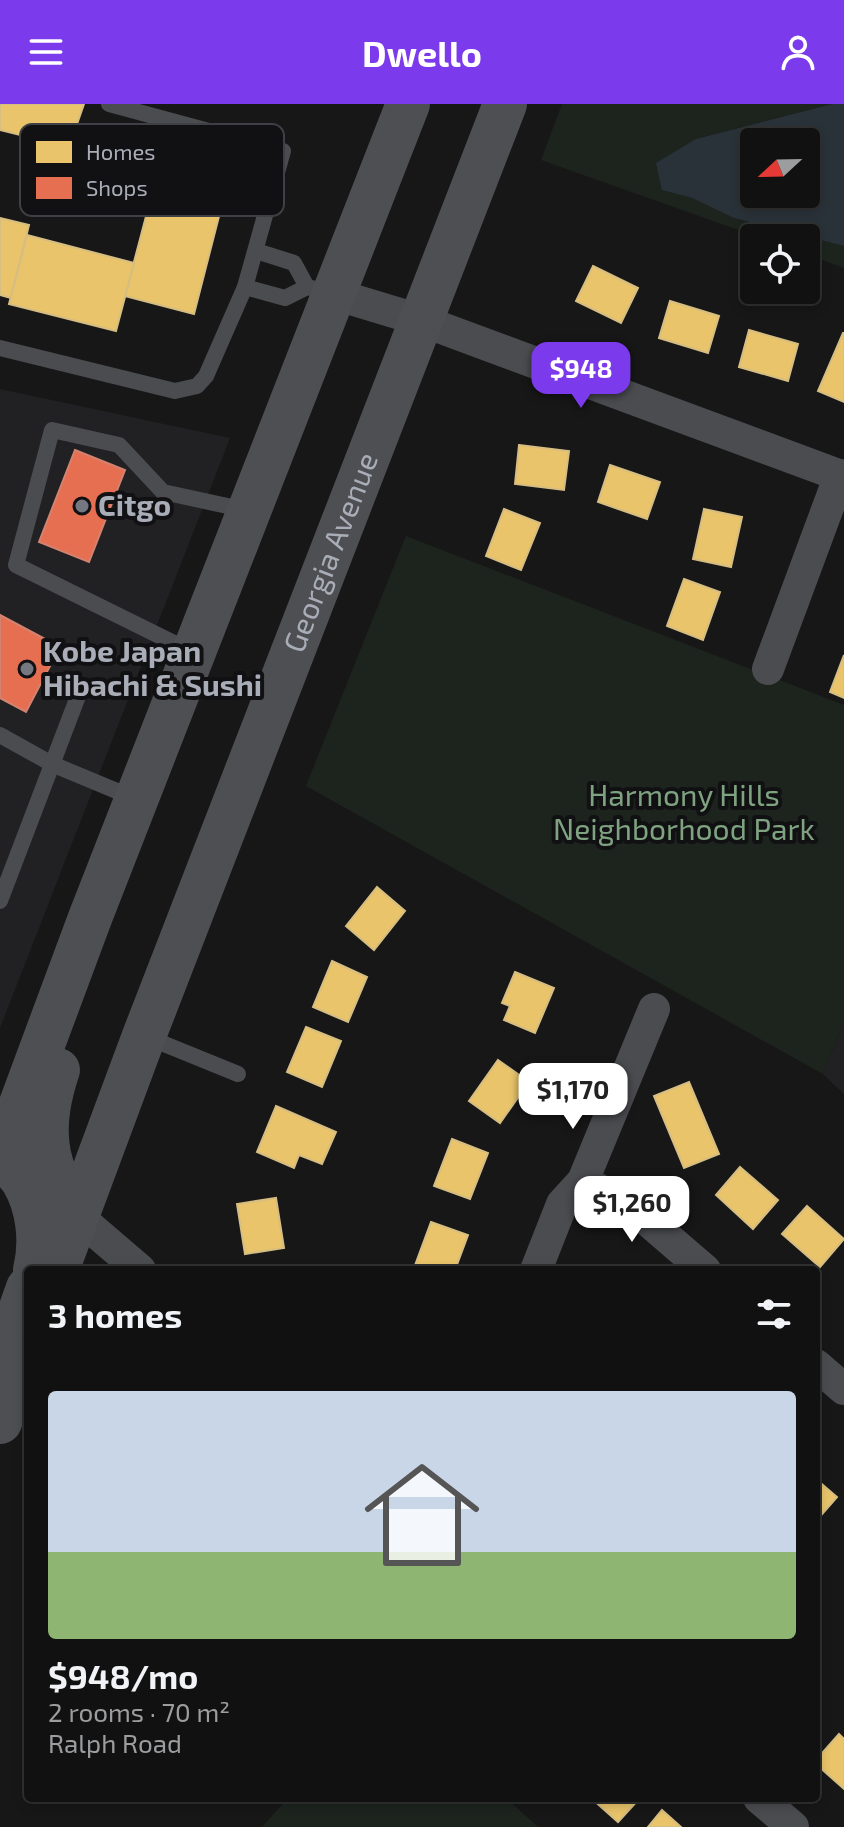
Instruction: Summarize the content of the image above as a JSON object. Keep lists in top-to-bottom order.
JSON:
{
  "streets": {
    "main road": ["Georgia Avenue"]
  },
  "parks": ["Harmony Hills Neighborhood Park"],
  "places": ["Citgo", "Kobe Japan Hibachi & Sushi"],
  "legend": ["Homes", "Shops"],
  "north": "left",
  "page": {
    "header": "Dwello",
    "price": ["$948", "$1,170", "$1,260"],
    "heading": "3 homes",
    "list": [
      {
        "name": "$948/mo",
        "note": "2 rooms · 70 m² · Ralph Road"
      }
    ]
  }
}
